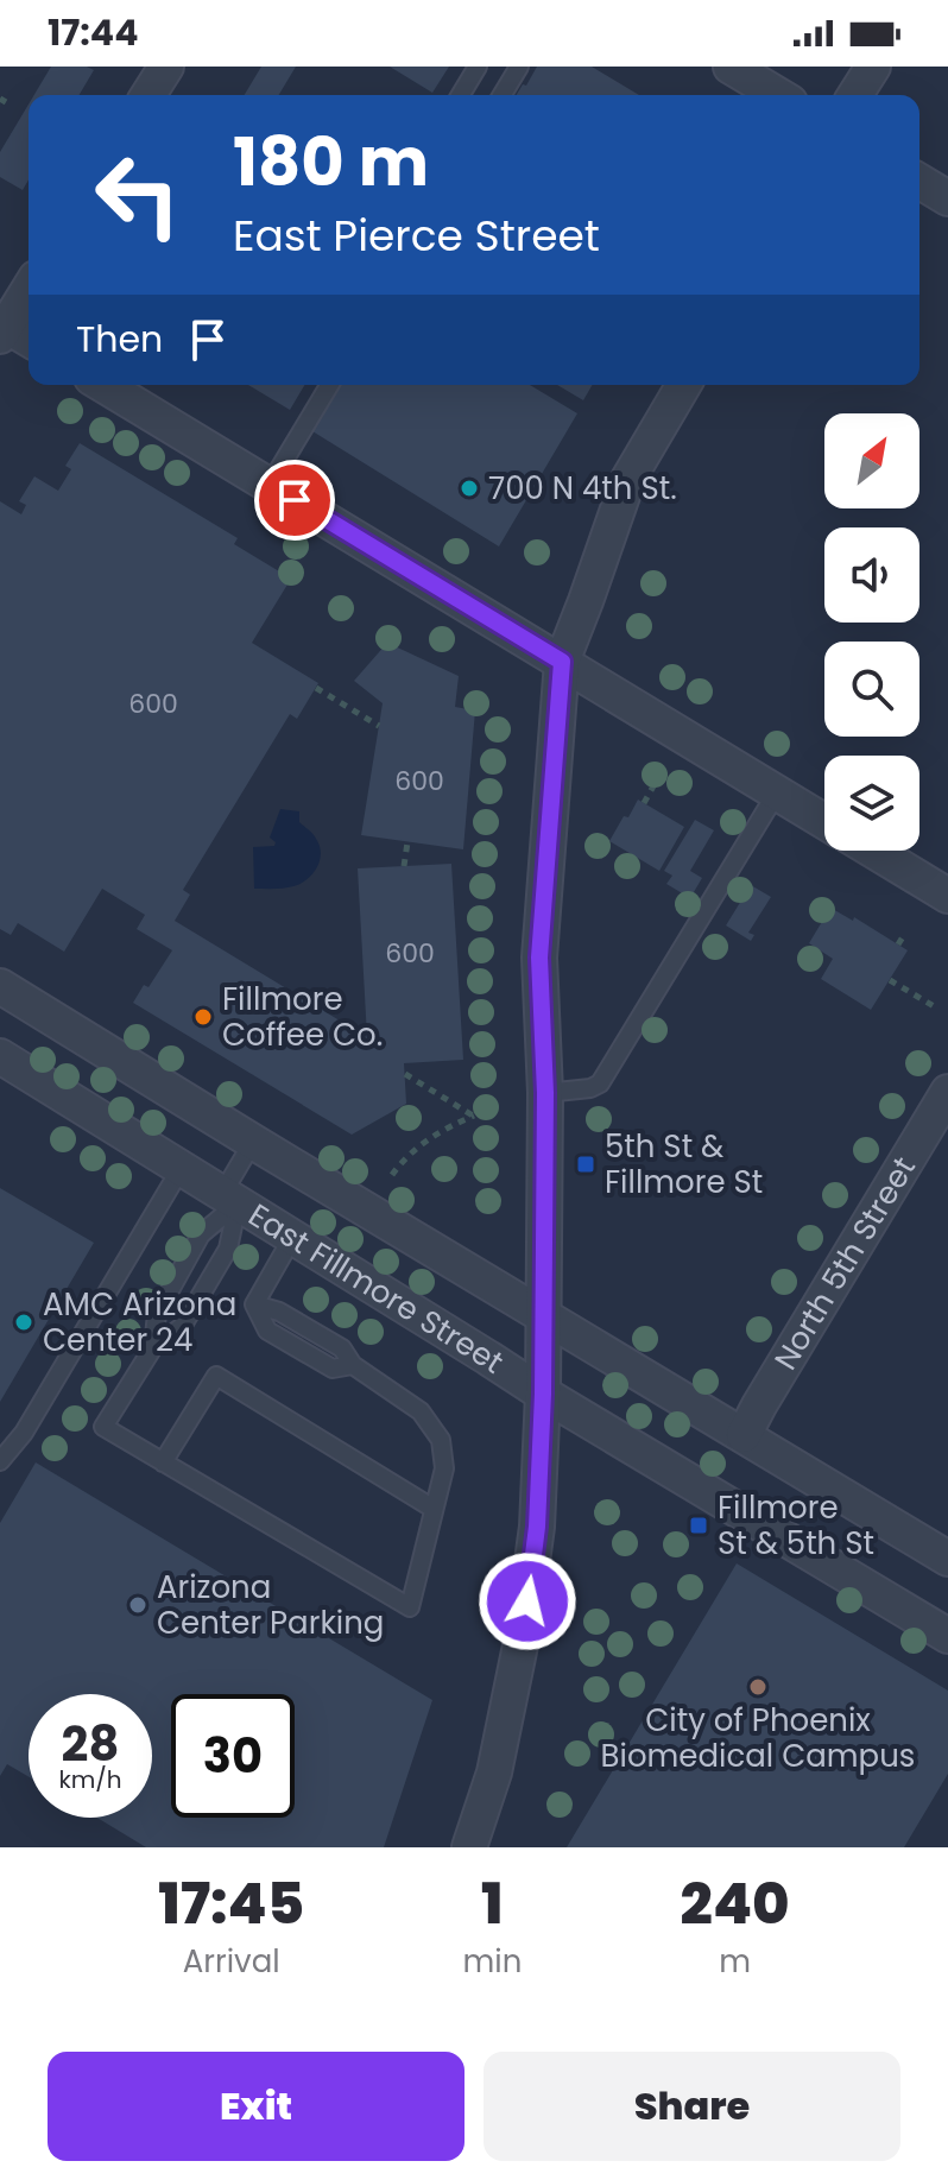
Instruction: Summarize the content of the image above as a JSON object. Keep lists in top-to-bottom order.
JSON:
{
  "streets": {
    "street": ["North 5th Street", "East Fillmore Street"]
  },
  "crossings": [
    ["North 5th Street", "East Fillmore Street"]
  ],
  "places": {
    "other": [
      "700 N 4th St.",
      "Fillmore Coffee Co.",
      "AMC Arizona Center 24",
      "Arizona Center Parking",
      "City of Phoenix Biomedical Campus"
    ],
    "transit": ["5th St & Fillmore St", "Fillmore St & 5th St"]
  },
  "house_numbers": ["600", "600", "600"],
  "north": "top right",
  "page": {
    "status": "17:44",
    "turn": ["180 m", "East Pierce Street"],
    "then": "Then",
    "speed": "28 km/h",
    "limit": "30",
    "eta": [
      "17:45",
      "Arrival",
      "1",
      "min",
      "240",
      "m"
    ],
    "buttons": ["Exit", "Share"]
  }
}
